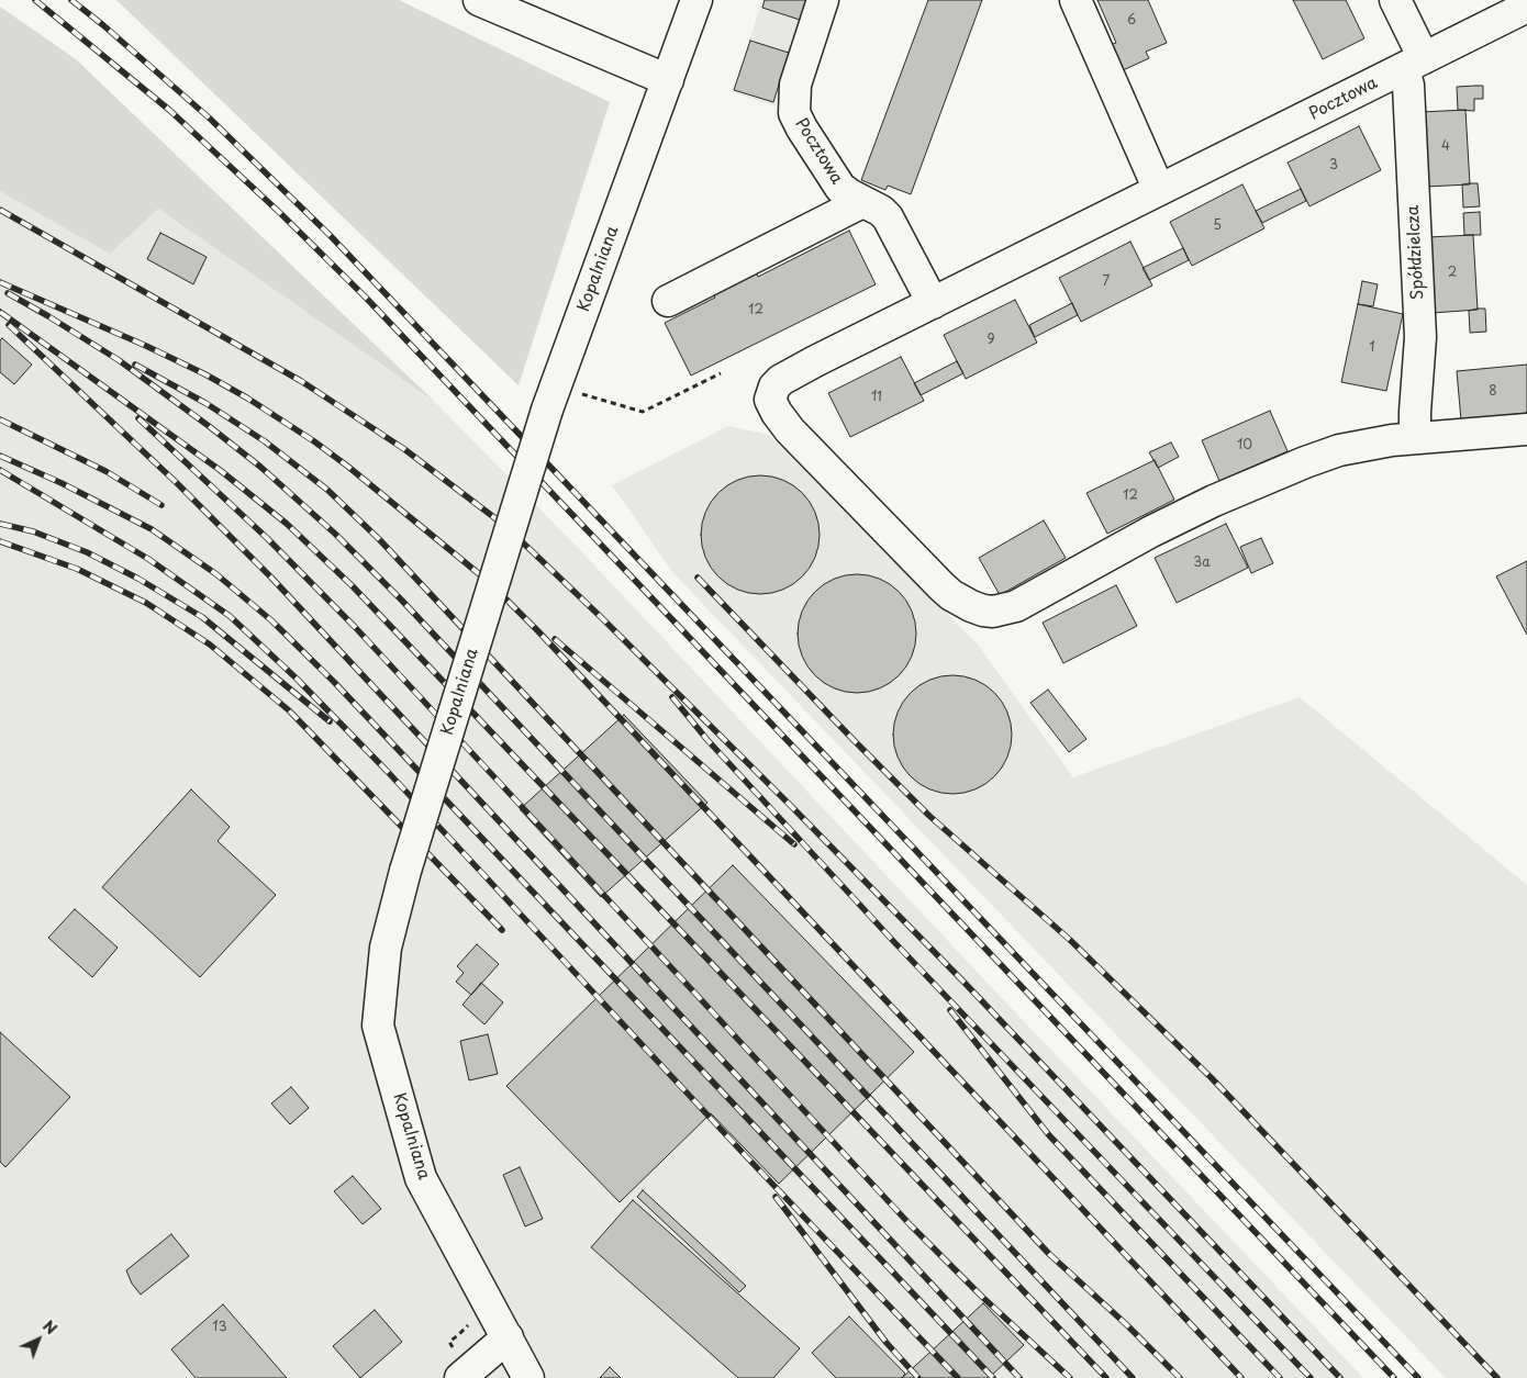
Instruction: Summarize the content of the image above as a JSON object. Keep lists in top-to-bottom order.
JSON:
{
  "streets": {
    "street": ["Pocztowa", "Spółdzielcza", "Kopalniana"]
  },
  "crossings": [
    ["Pocztowa", "Spółdzielcza"]
  ],
  "house_numbers": [
    "6",
    "4",
    "3",
    "5",
    "2",
    "7",
    "12",
    "9",
    "1",
    "8",
    "11",
    "10",
    "12",
    "3a",
    "13"
  ],
  "north": "top right"
}
